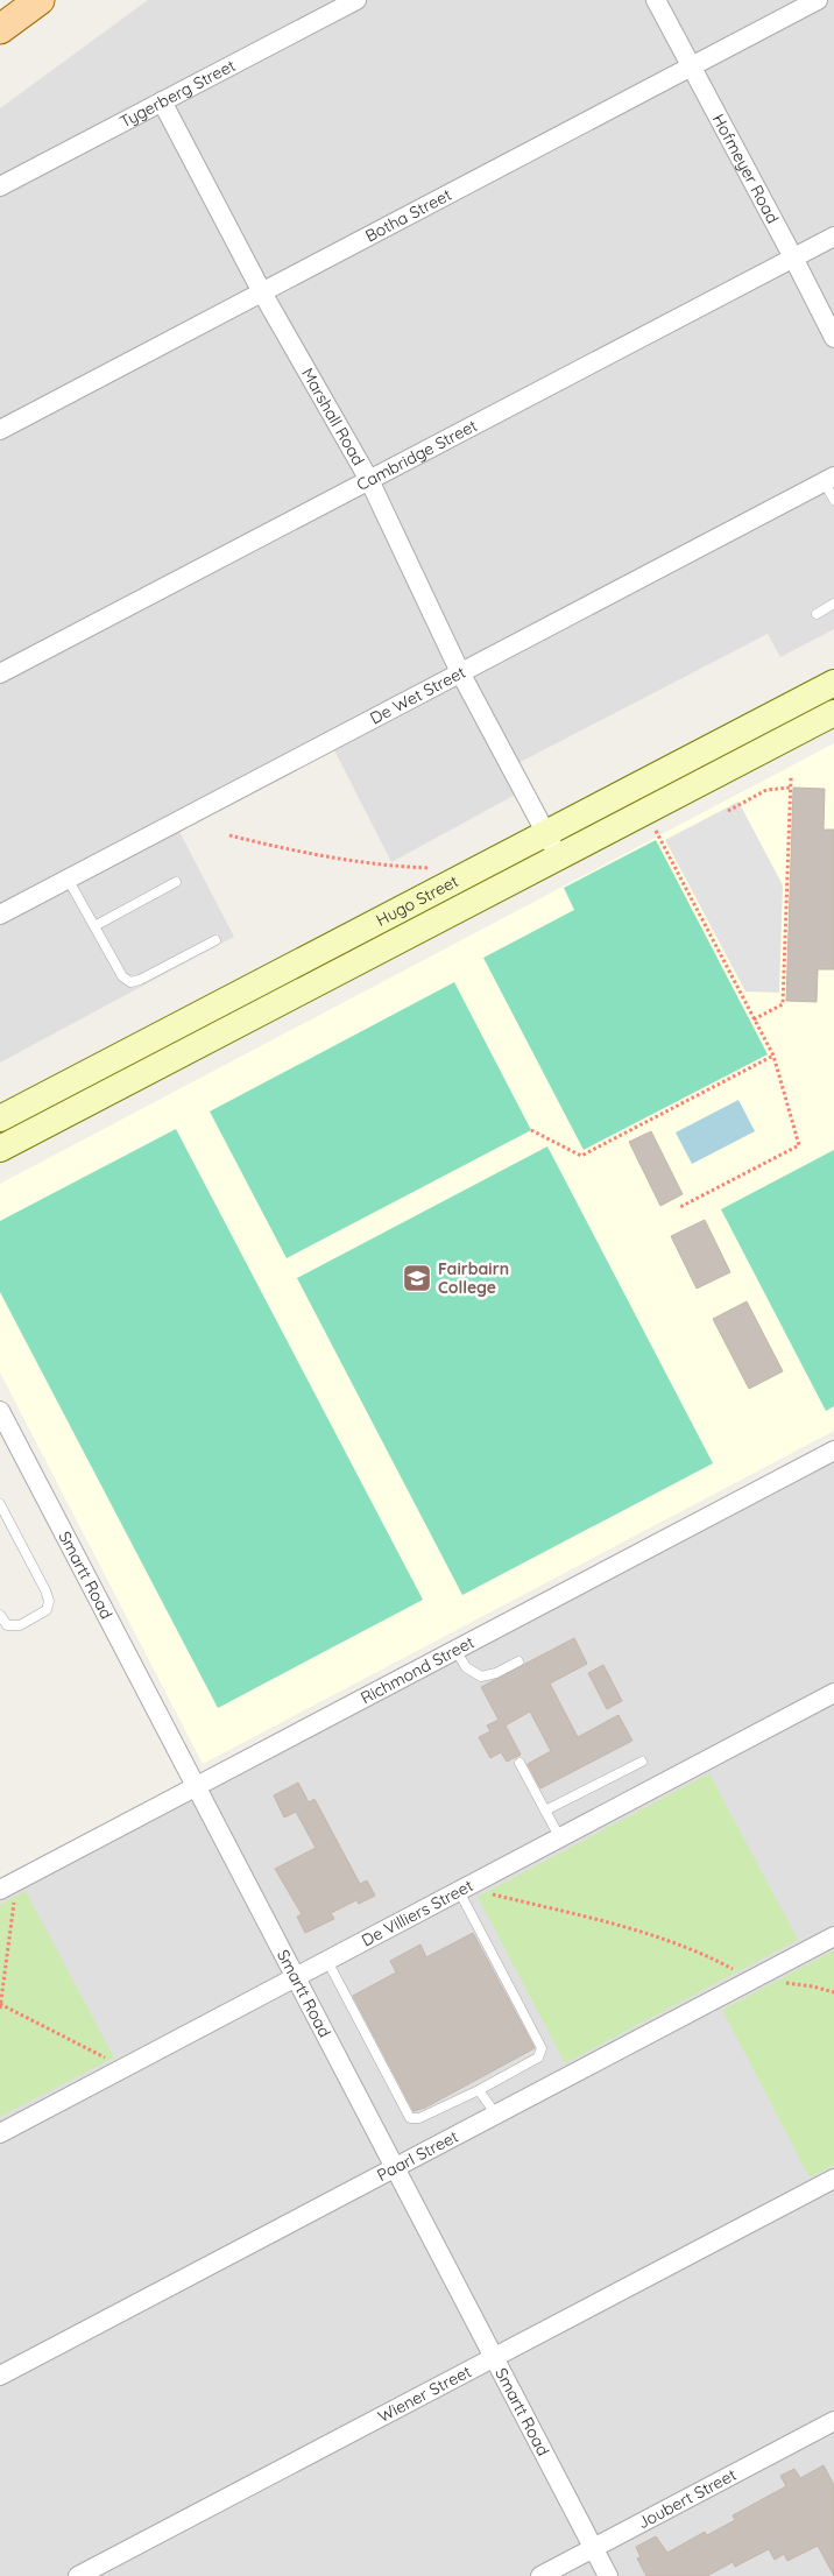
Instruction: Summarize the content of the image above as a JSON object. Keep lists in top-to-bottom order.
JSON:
{
  "streets": {
    "street": [
      "Tygerberg Street",
      "Hofmeyer Road",
      "Botha Street",
      "Marshall Road",
      "Cambridge Street",
      "De Wet Street",
      "Hugo Street",
      "Smartt Road",
      "Richmond Street",
      "De Villiers Street",
      "Paarl Street",
      "Wiener Street",
      "Joubert Street"
    ]
  },
  "crossings": [
    ["Tygerberg Street", "Marshall Road"],
    ["Hofmeyer Road", "Botha Street"],
    ["Hofmeyer Road", "Cambridge Street"],
    ["Botha Street", "Marshall Road"],
    ["Marshall Road", "Cambridge Street"],
    ["Marshall Road", "De Wet Street"],
    ["Marshall Road", "Hugo Street"],
    ["Smartt Road", "Richmond Street"],
    ["Smartt Road", "De Villiers Street"],
    ["Smartt Road", "Paarl Street"],
    ["Smartt Road", "Wiener Street"],
    ["Smartt Road", "Joubert Street"]
  ],
  "places": {
    "school or university": ["Fairbairn College"]
  }
}
